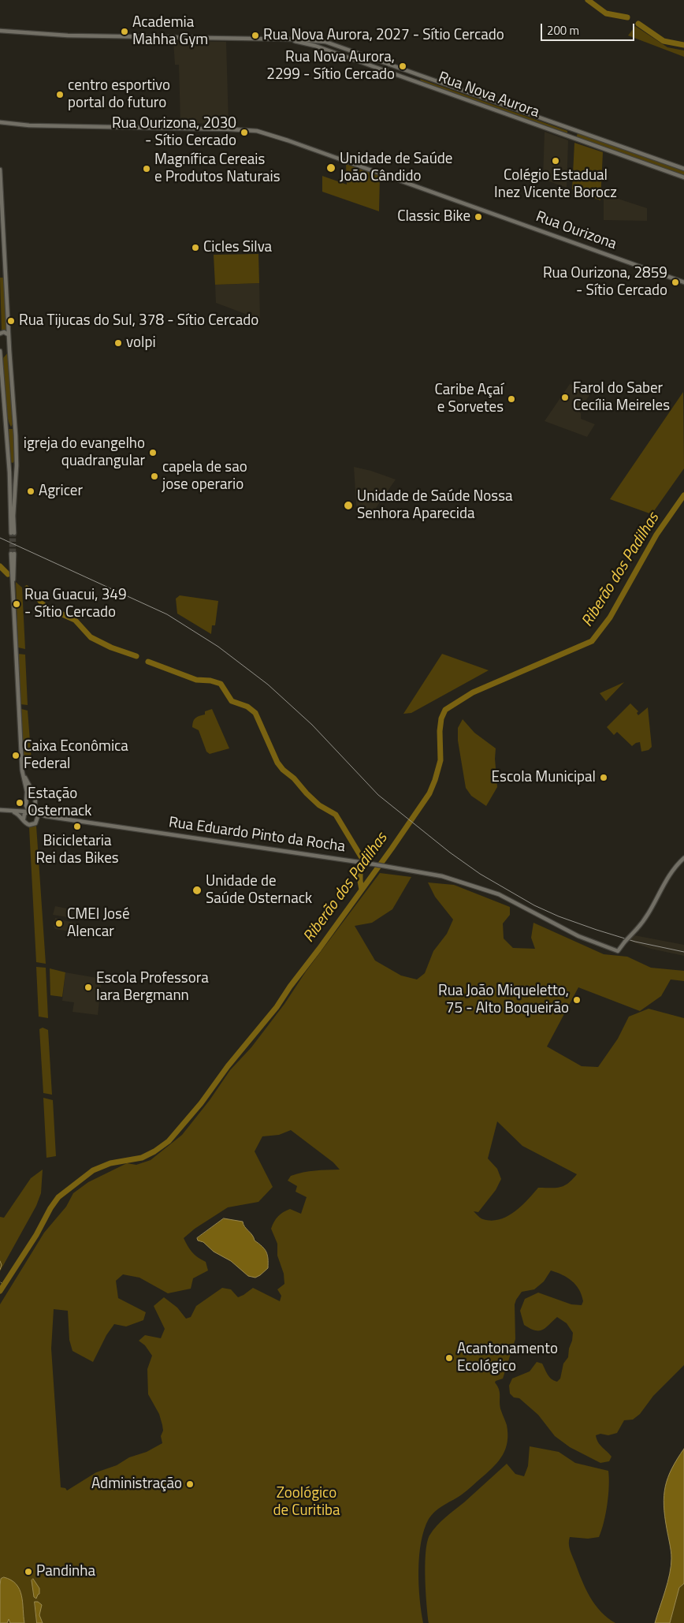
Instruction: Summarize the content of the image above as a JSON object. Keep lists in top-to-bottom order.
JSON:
{
  "streets": {
    "main road": ["Rua Nova Aurora", "Rua Ourizona", "Rua Eduardo Pinto da Rocha"]
  },
  "water": ["Riberão dos Padilhas"],
  "parks": ["Zoológico de Curitiba"],
  "places": [
    "Academia Mahha Gym",
    "Rua Nova Aurora, 2027 - Sítio Cercado",
    "Rua Nova Aurora, 2299 - Sítio Cercado",
    "centro esportivo portal do futuro",
    "Rua Ourizona, 2030 - Sítio Cercado",
    "Colégio Estadual Inez Vicente Borocz",
    "Unidade de Saúde João Cândido",
    "Magnífica Cereais e Produtos Naturais",
    "Classic Bike",
    "Cicles Silva",
    "Rua Ourizona, 2859 - Sítio Cercado",
    "Rua Tijucas do Sul, 378 - Sítio Cercado",
    "volpi",
    "Farol do Saber Cecília Meireles",
    "Caribe Açaí e Sorvetes",
    "igreja do evangelho quadrangular",
    "capela de sao jose operario",
    "Agricer",
    "Unidade de Saúde Nossa Senhora Aparecida",
    "Rua Guacui, 349 - Sítio Cercado",
    "Caixa Econômica Federal",
    "Escola Municipal",
    "Estação Osternack",
    "Bicicletaria Rei das Bikes",
    "Unidade de Saúde Osternack",
    "CMEI José Alencar",
    "Escola Professora Iara Bergmann",
    "Rua João Miqueletto, 75 - Alto Boqueirão",
    "Acantonamento Ecológico",
    "Administração",
    "Pandinha"
  ],
  "scale_bar": "200 m"
}
